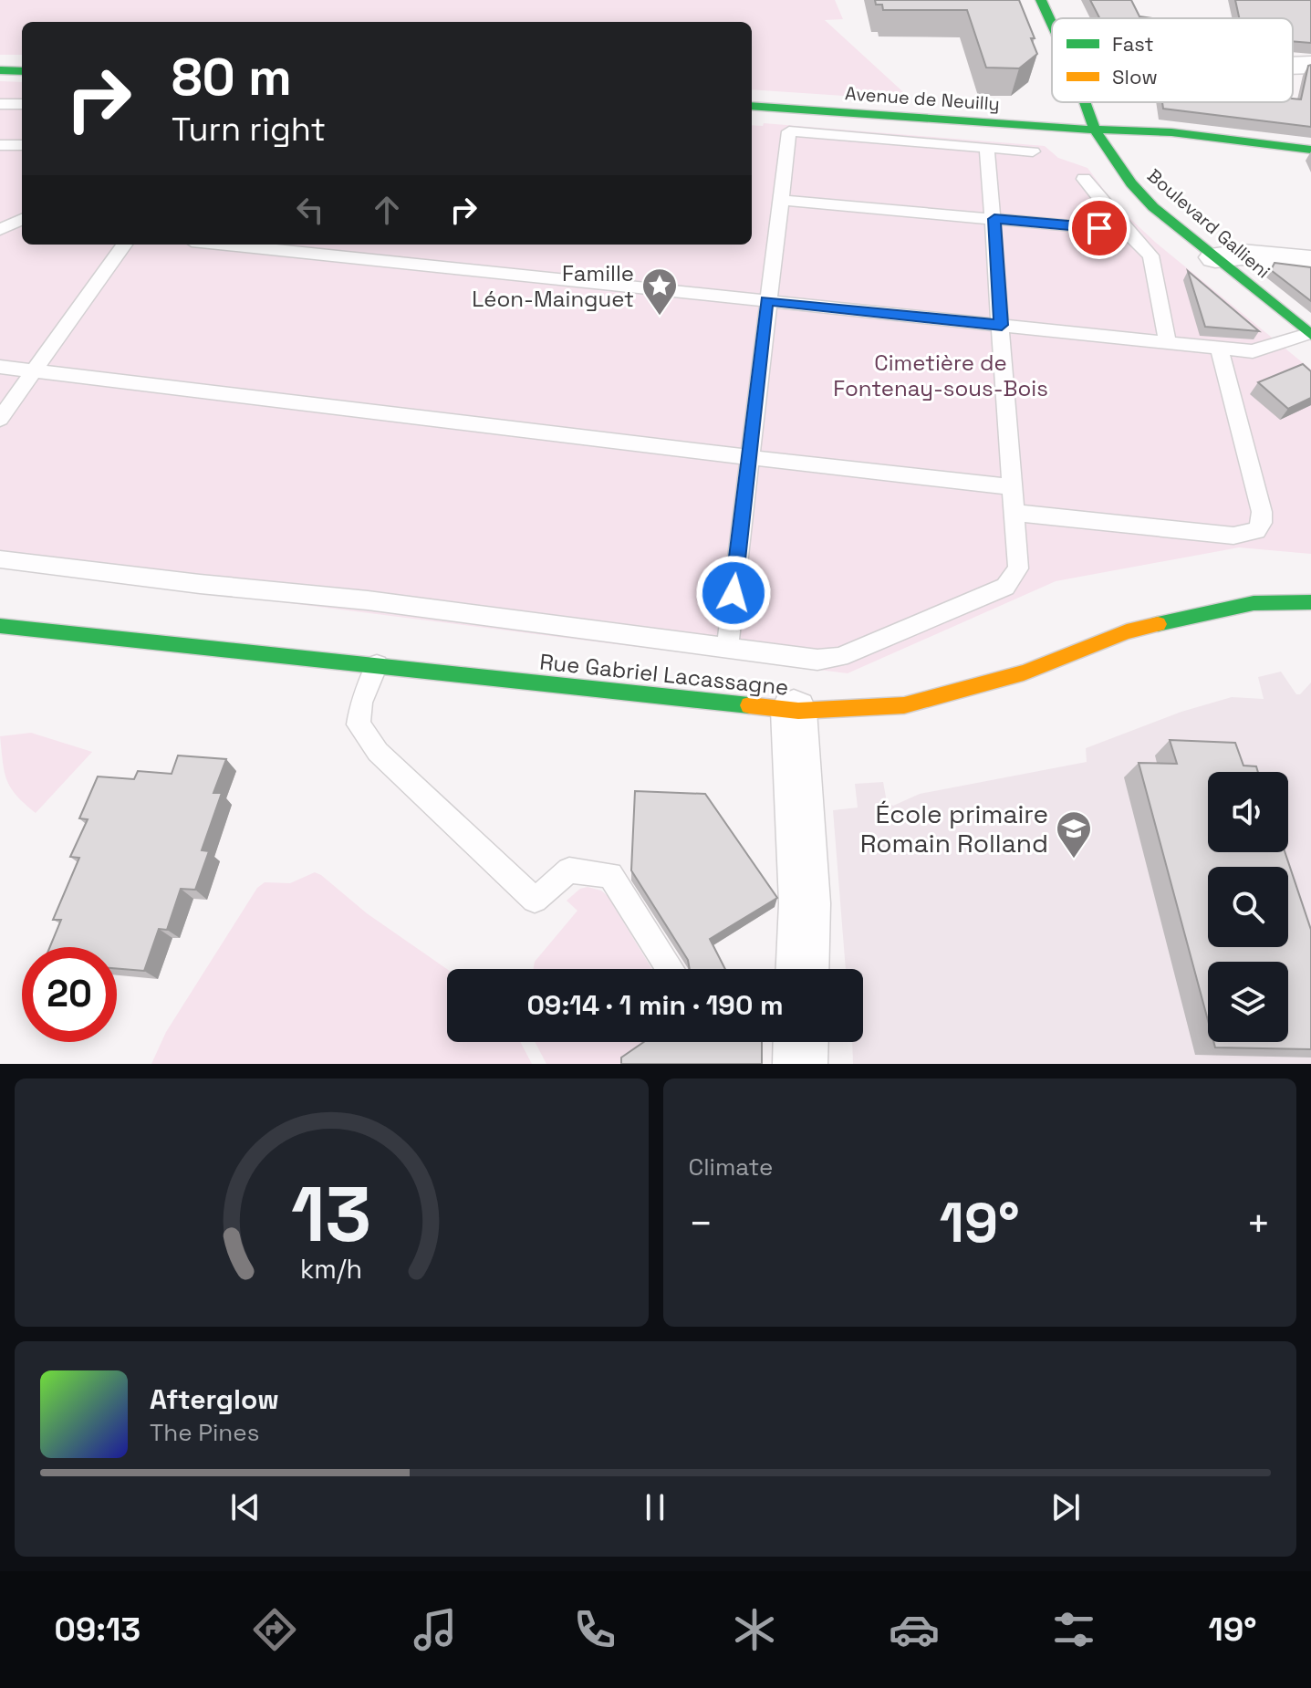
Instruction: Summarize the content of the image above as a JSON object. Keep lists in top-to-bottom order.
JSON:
{
  "streets": {
    "street": ["Avenue de Neuilly", "Boulevard Gallieni", "Rue Gabriel Lacassagne"]
  },
  "crossings": [
    ["Avenue de Neuilly", "Boulevard Gallieni"]
  ],
  "parks": ["Cimetière de Fontenay-sous-Bois"],
  "places": {
    "place": ["Famille Léon-Mainguet"],
    "school or university": ["École primaire Romain Rolland"]
  },
  "legend": ["Fast", "Slow"],
  "page": {
    "turn": ["80 m", "Turn right"],
    "limit": "20",
    "trip": "09:14 · 1 min · 190 m",
    "tile": "Climate",
    "heat": ["−", "19°", "+"],
    "song": ["Afterglow", "The Pines"],
    "tabs": ["09:13", "19°"],
    "gauge": ["13", "km/h"]
  }
}
